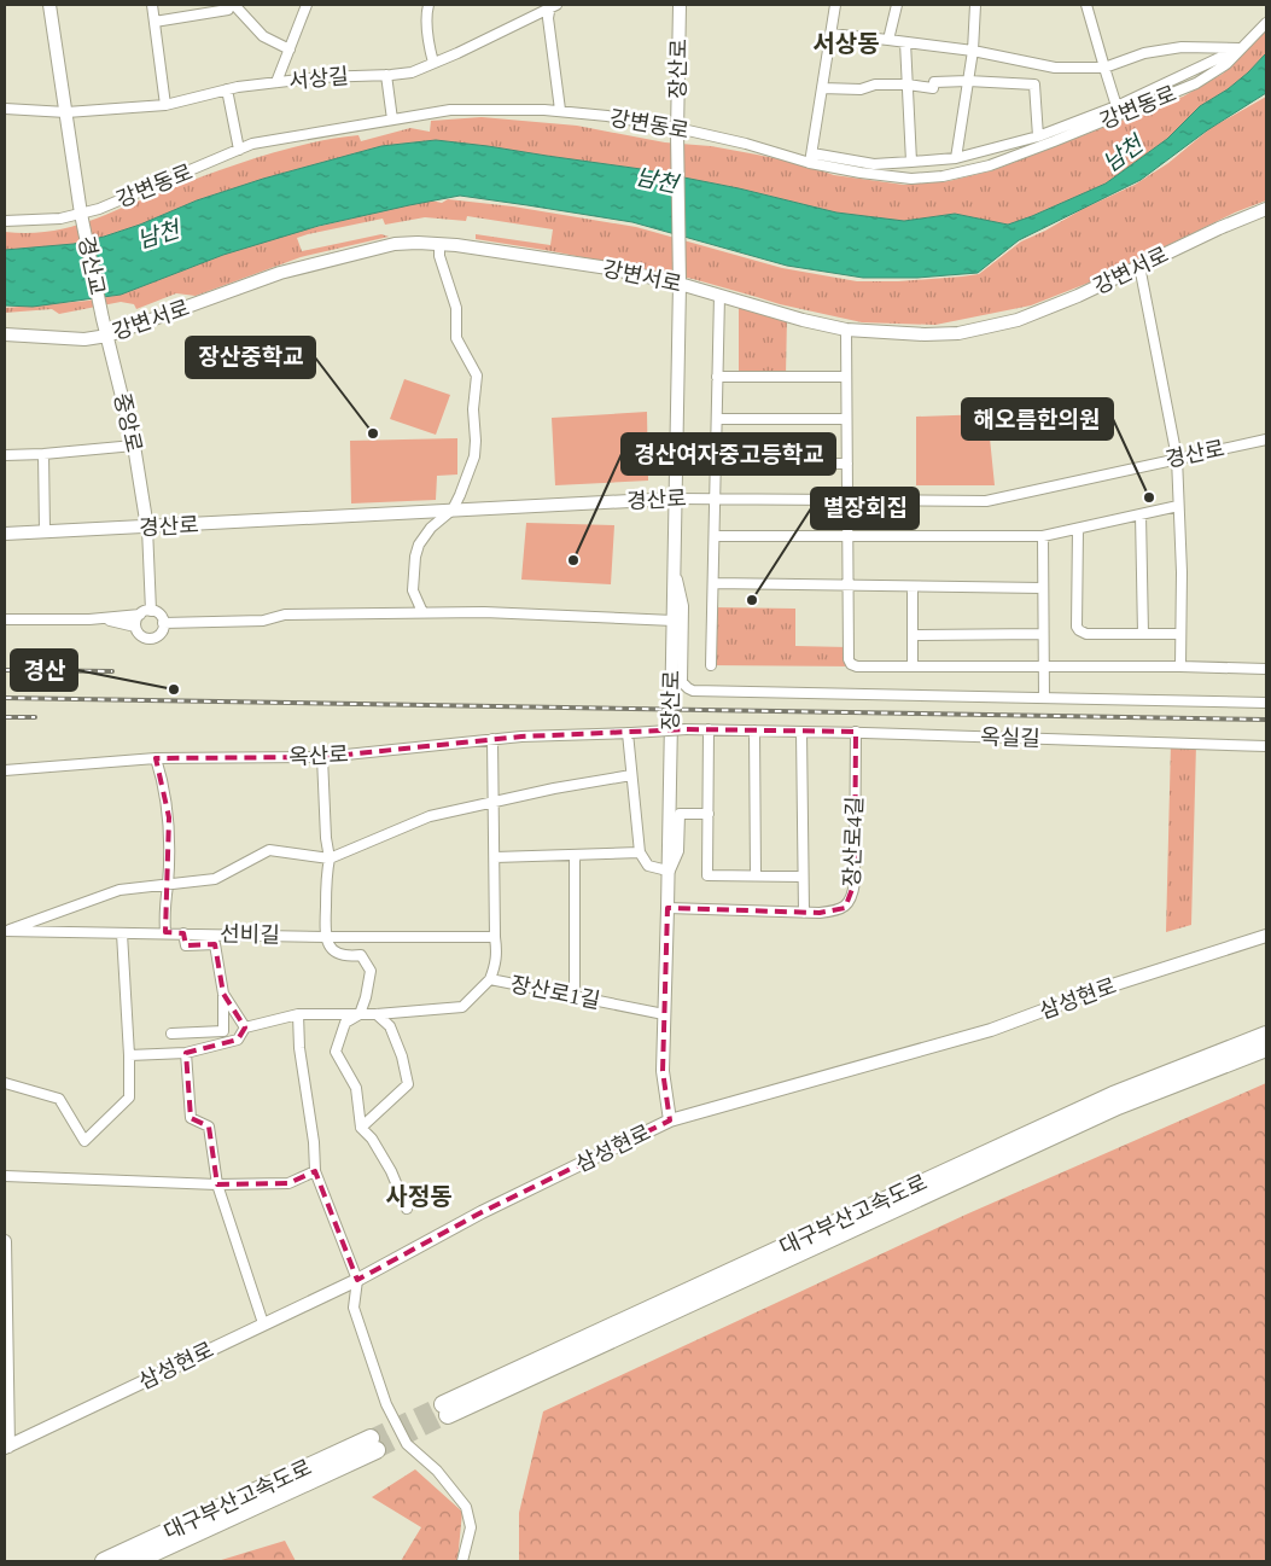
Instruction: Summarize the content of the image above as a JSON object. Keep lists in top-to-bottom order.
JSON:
{
  "streets": {
    "highway": ["대구부산고속도로"],
    "street": [
      "장산로",
      "서상길",
      "강변동로",
      "경산교",
      "강변서로",
      "중앙로",
      "경산로",
      "옥실길",
      "옥산로",
      "장산로4길",
      "선비길",
      "장산로1길",
      "삼성현로"
    ]
  },
  "crossings": [
    ["장산로", "강변동로"],
    ["장산로", "강변서로"],
    ["장산로", "경산로"],
    ["장산로", "장산로4길"],
    ["장산로", "장산로1길"],
    ["장산로", "삼성현로"],
    ["강변동로", "경산교"],
    ["경산교", "중앙로"],
    ["강변서로", "중앙로"],
    ["중앙로", "경산로"],
    ["옥실길", "옥산로"],
    ["옥실길", "장산로4길"],
    ["옥산로", "장산로1길"],
    ["선비길", "장산로1길"]
  ],
  "districts": ["서상동", "사정동"],
  "water": ["남천"],
  "places": [
    "장산중학교",
    "해오름한의원",
    "경산여자중고등학교",
    "별장회집",
    "경산"
  ]
}
